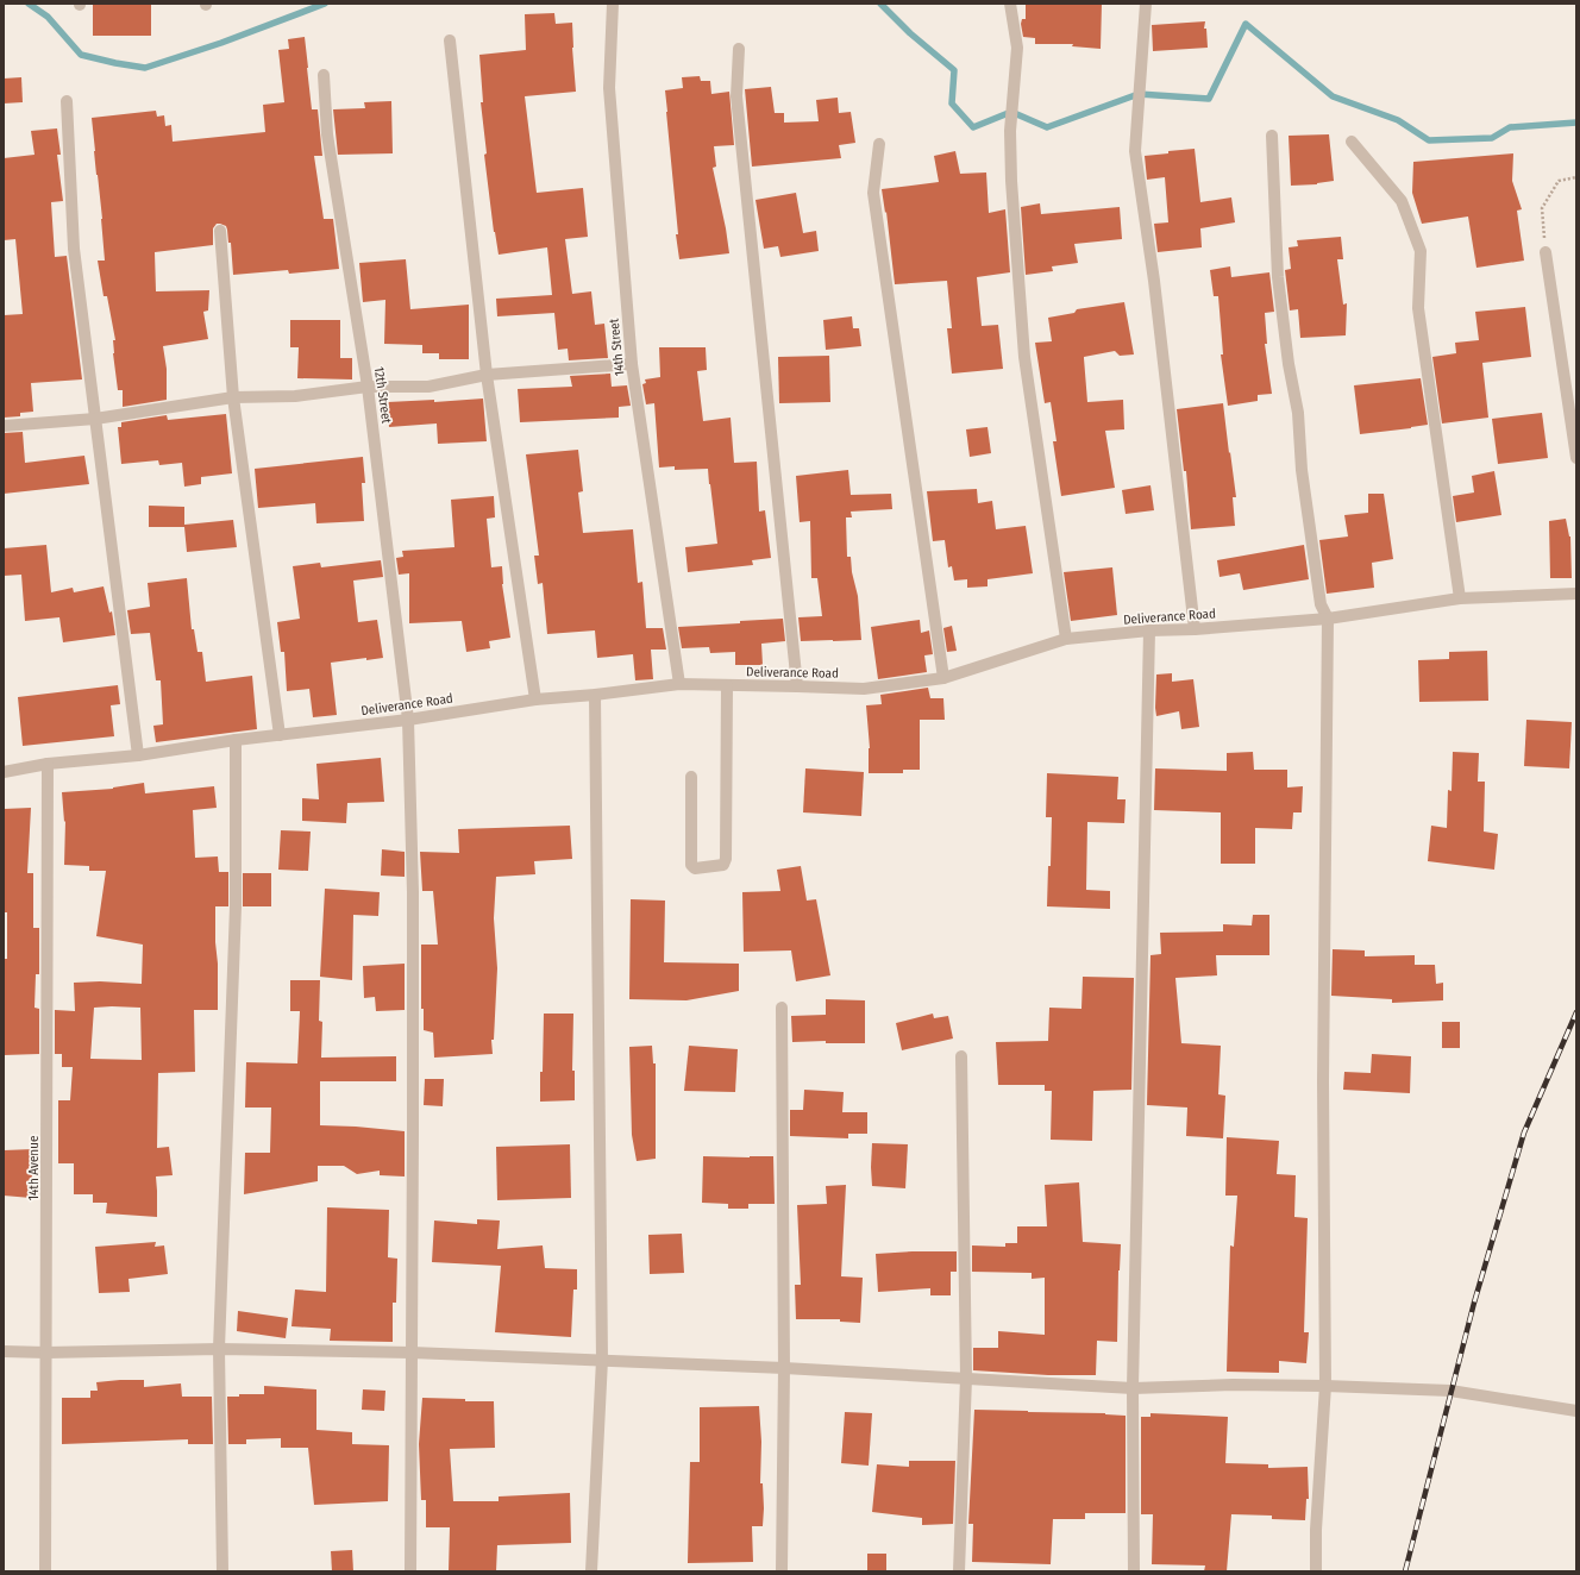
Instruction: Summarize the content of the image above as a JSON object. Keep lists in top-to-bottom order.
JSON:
{
  "streets": {
    "street": [
      "14th Street",
      "12th Street",
      "Deliverance Road",
      "14th Avenue"
    ]
  },
  "crossings": [
    ["14th Street", "Deliverance Road"],
    ["12th Street", "Deliverance Road"],
    ["Deliverance Road", "14th Avenue"]
  ]
}
